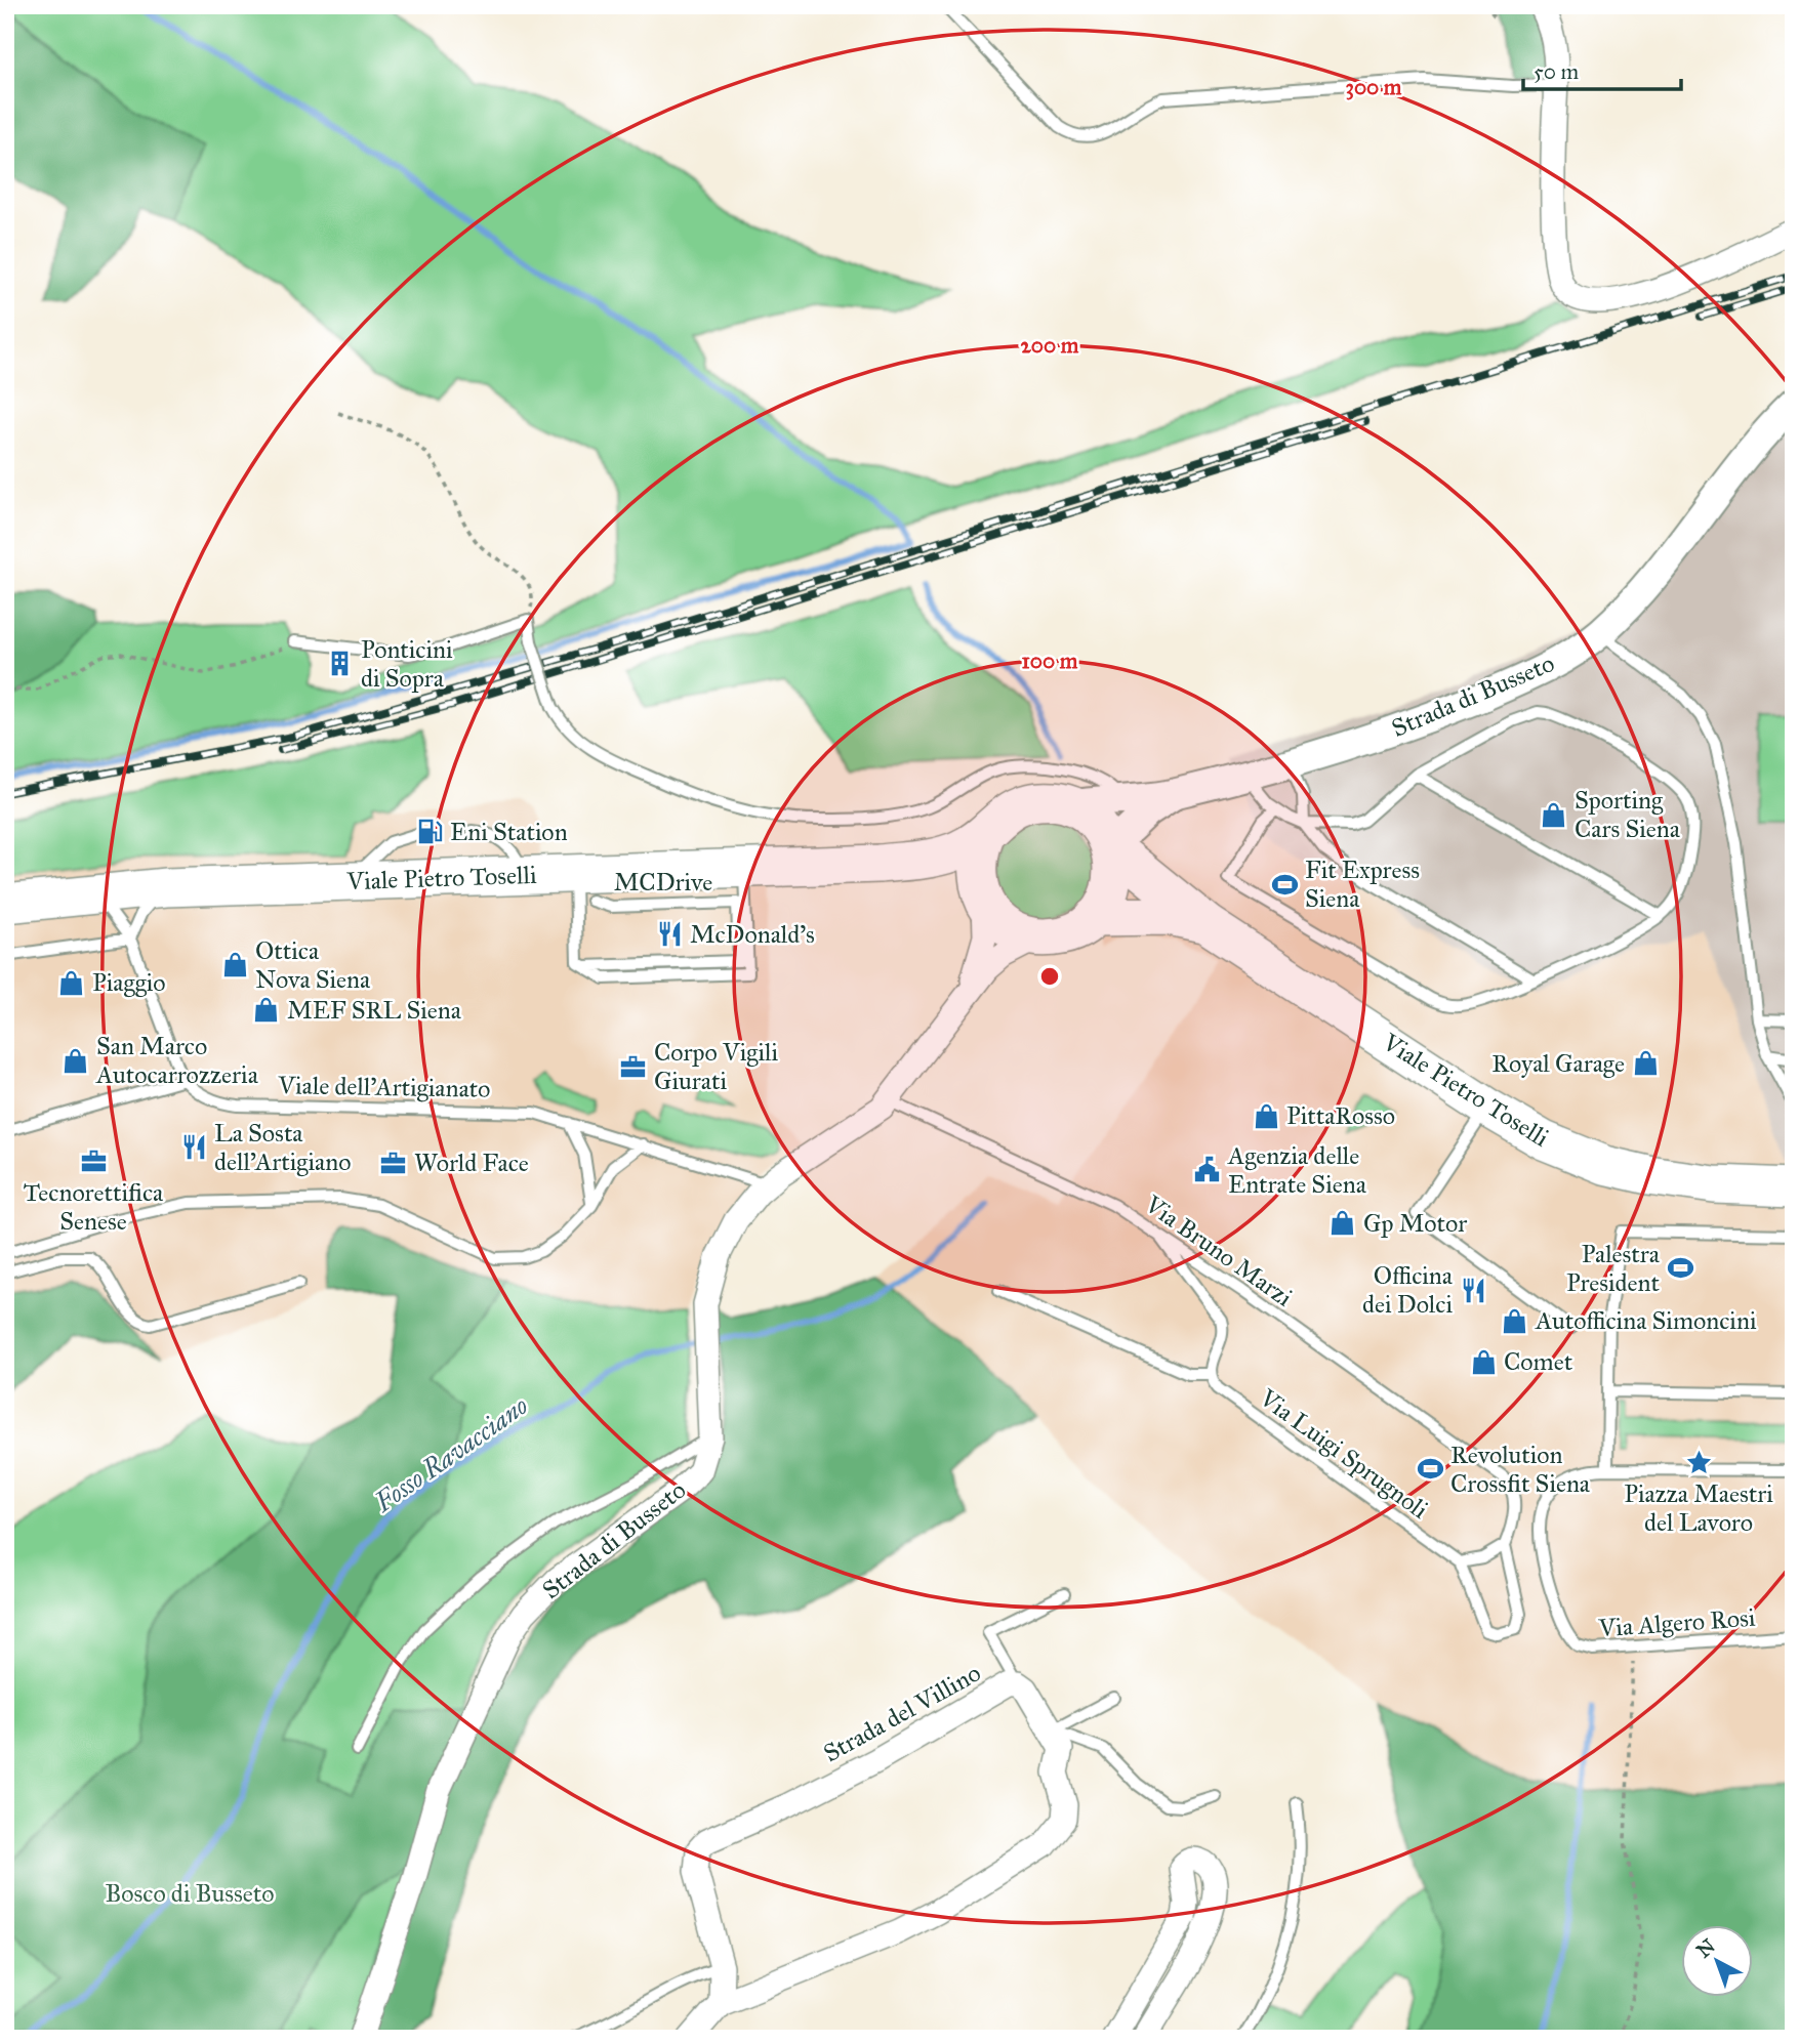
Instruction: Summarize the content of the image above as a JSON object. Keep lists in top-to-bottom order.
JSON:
{
  "streets": {
    "main road": ["Viale Pietro Toselli"],
    "street": ["Strada di Busseto", "Strada del Villino"],
    "lane": [
      "MCDrive",
      "Viale dell'Artigianato",
      "Via Bruno Marzi",
      "Via Luigi Sprugnoli",
      "Via Algero Rosi"
    ]
  },
  "crossings": [
    ["Strada di Busseto", "Viale Pietro Toselli"],
    ["Strada di Busseto", "Viale dell'Artigianato"],
    ["Strada di Busseto", "Via Bruno Marzi"],
    ["Viale Pietro Toselli", "MCDrive"]
  ],
  "water": ["Fosso Ravacciano"],
  "parks": ["Bosco di Busseto"],
  "places": {
    "building": ["Ponticini di Sopra"],
    "shop": [
      "Sporting Cars Siena",
      "Ottica Nova Siena",
      "Piaggio",
      "MEF SRL Siena",
      "San Marco Autocarrozzeria",
      "Royal Garage",
      "PittaRosso",
      "Gp Motor",
      "Autofficina Simoncini",
      "Comet"
    ],
    "fuel station": ["Eni Station"],
    "sports": ["Fit Express Siena", "Palestra President", "Revolution Crossfit Siena"],
    "restaurant": ["McDonald's", "La Sosta dell'Artigiano", "Officina dei Dolci"],
    "office": ["Corpo Vigili Giurati", "Tecnorettifica Senese", "World Face"],
    "public building": ["Agenzia delle Entrate Siena"],
    "place": ["Piazza Maestri del Lavoro"]
  },
  "scale_bar": "50 m",
  "north": "top left",
  "rings": ["300 m", "200 m", "100 m"]
}
